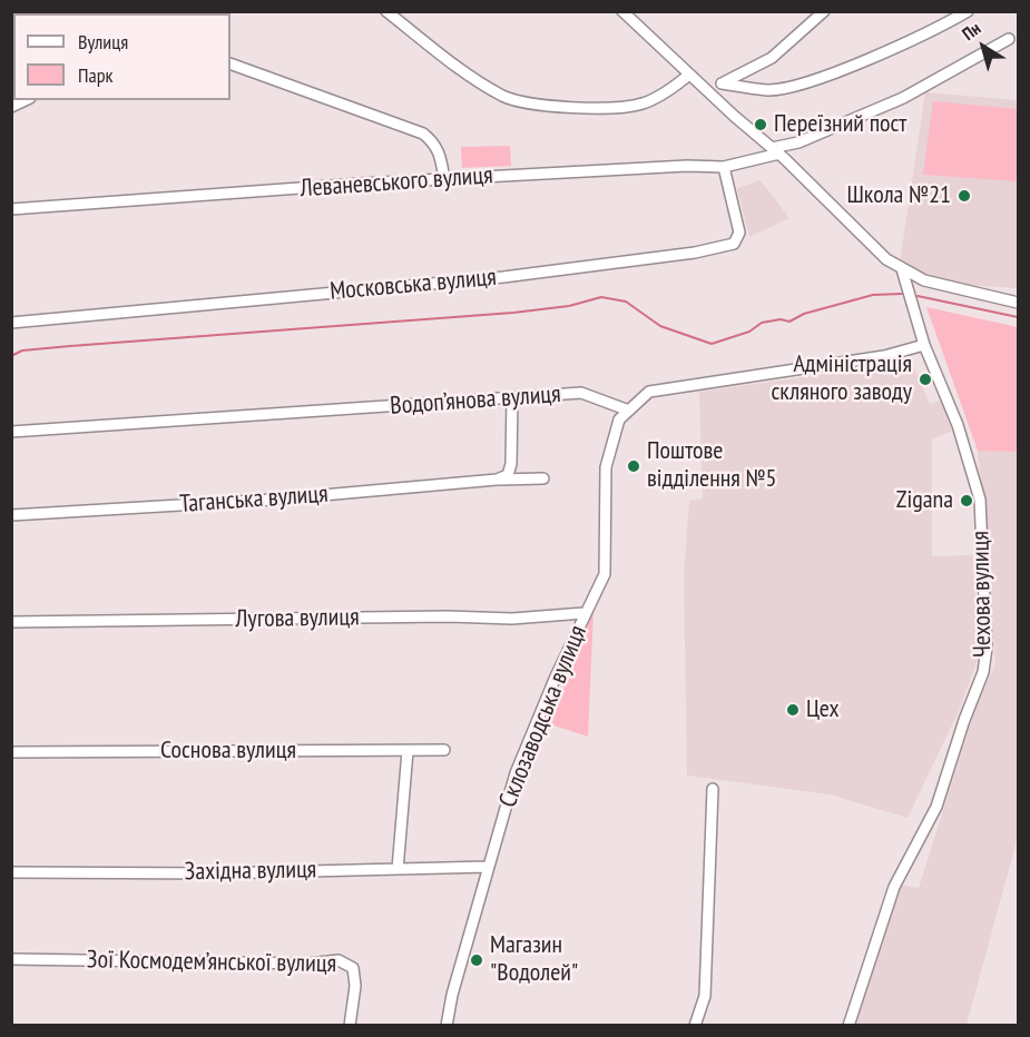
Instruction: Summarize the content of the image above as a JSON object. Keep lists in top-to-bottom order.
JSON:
{
  "streets": {
    "street": [
      "Леваневського вулиця",
      "Московська вулиця",
      "Водоп’янова вулиця",
      "Таганська вулиця",
      "Чехова вулиця",
      "Лугова вулиця",
      "Склозаводська вулиця",
      "Соснова вулиця",
      "Західна вулиця",
      "Зої Космодем’янської вулиця"
    ]
  },
  "crossings": [
    ["Леваневського вулиця", "Московська вулиця"],
    ["Водоп’янова вулиця", "Склозаводська вулиця"],
    ["Лугова вулиця", "Склозаводська вулиця"],
    ["Склозаводська вулиця", "Західна вулиця"]
  ],
  "places": [
    "Переїзний пост",
    "Школа №21",
    "Адміністрація скляного заводу",
    "Поштове відділення №5",
    "Zigana",
    "Цех",
    "Магазин \"Водолей\""
  ],
  "legend": ["Вулиця", "Парк"],
  "north": "top left"
}
